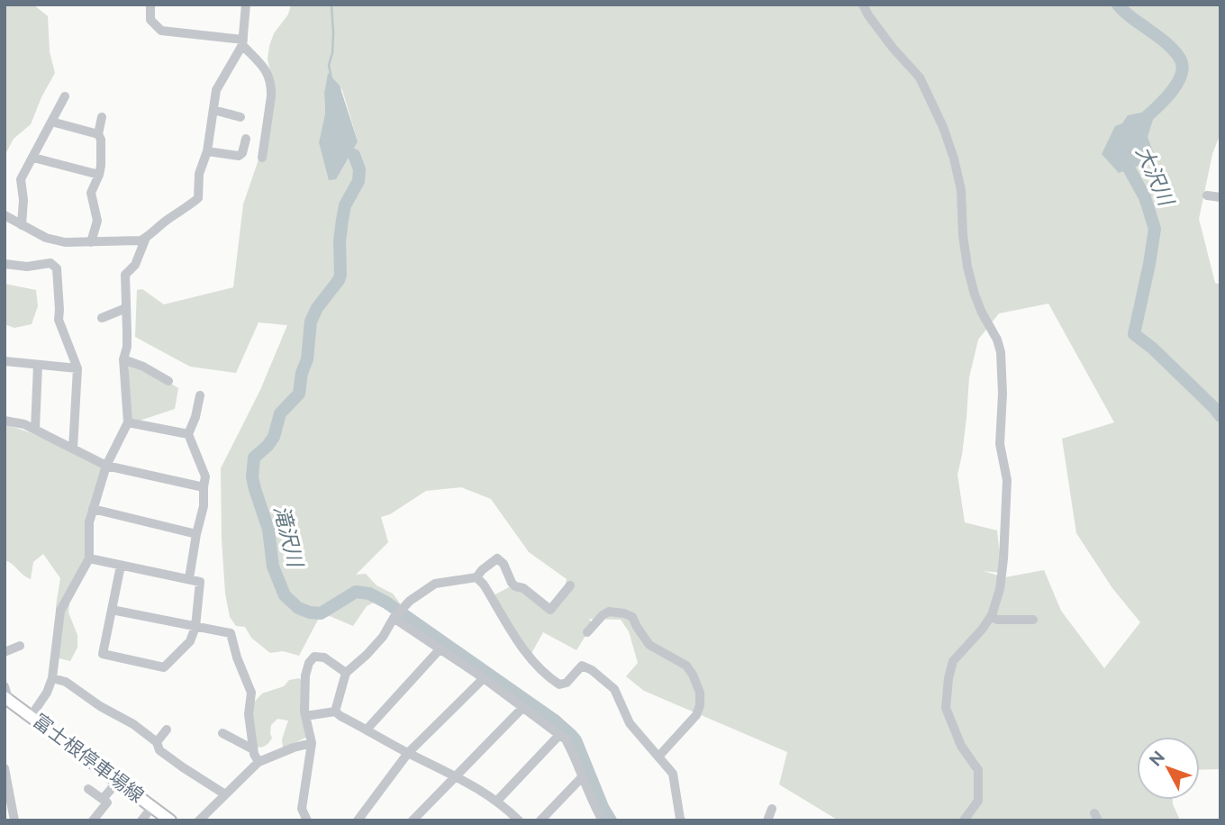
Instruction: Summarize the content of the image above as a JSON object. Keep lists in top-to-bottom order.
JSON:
{
  "streets": {
    "main road": ["富士根停車場線"]
  },
  "water": ["大沢川", "滝沢川"],
  "north": "top left"
}
